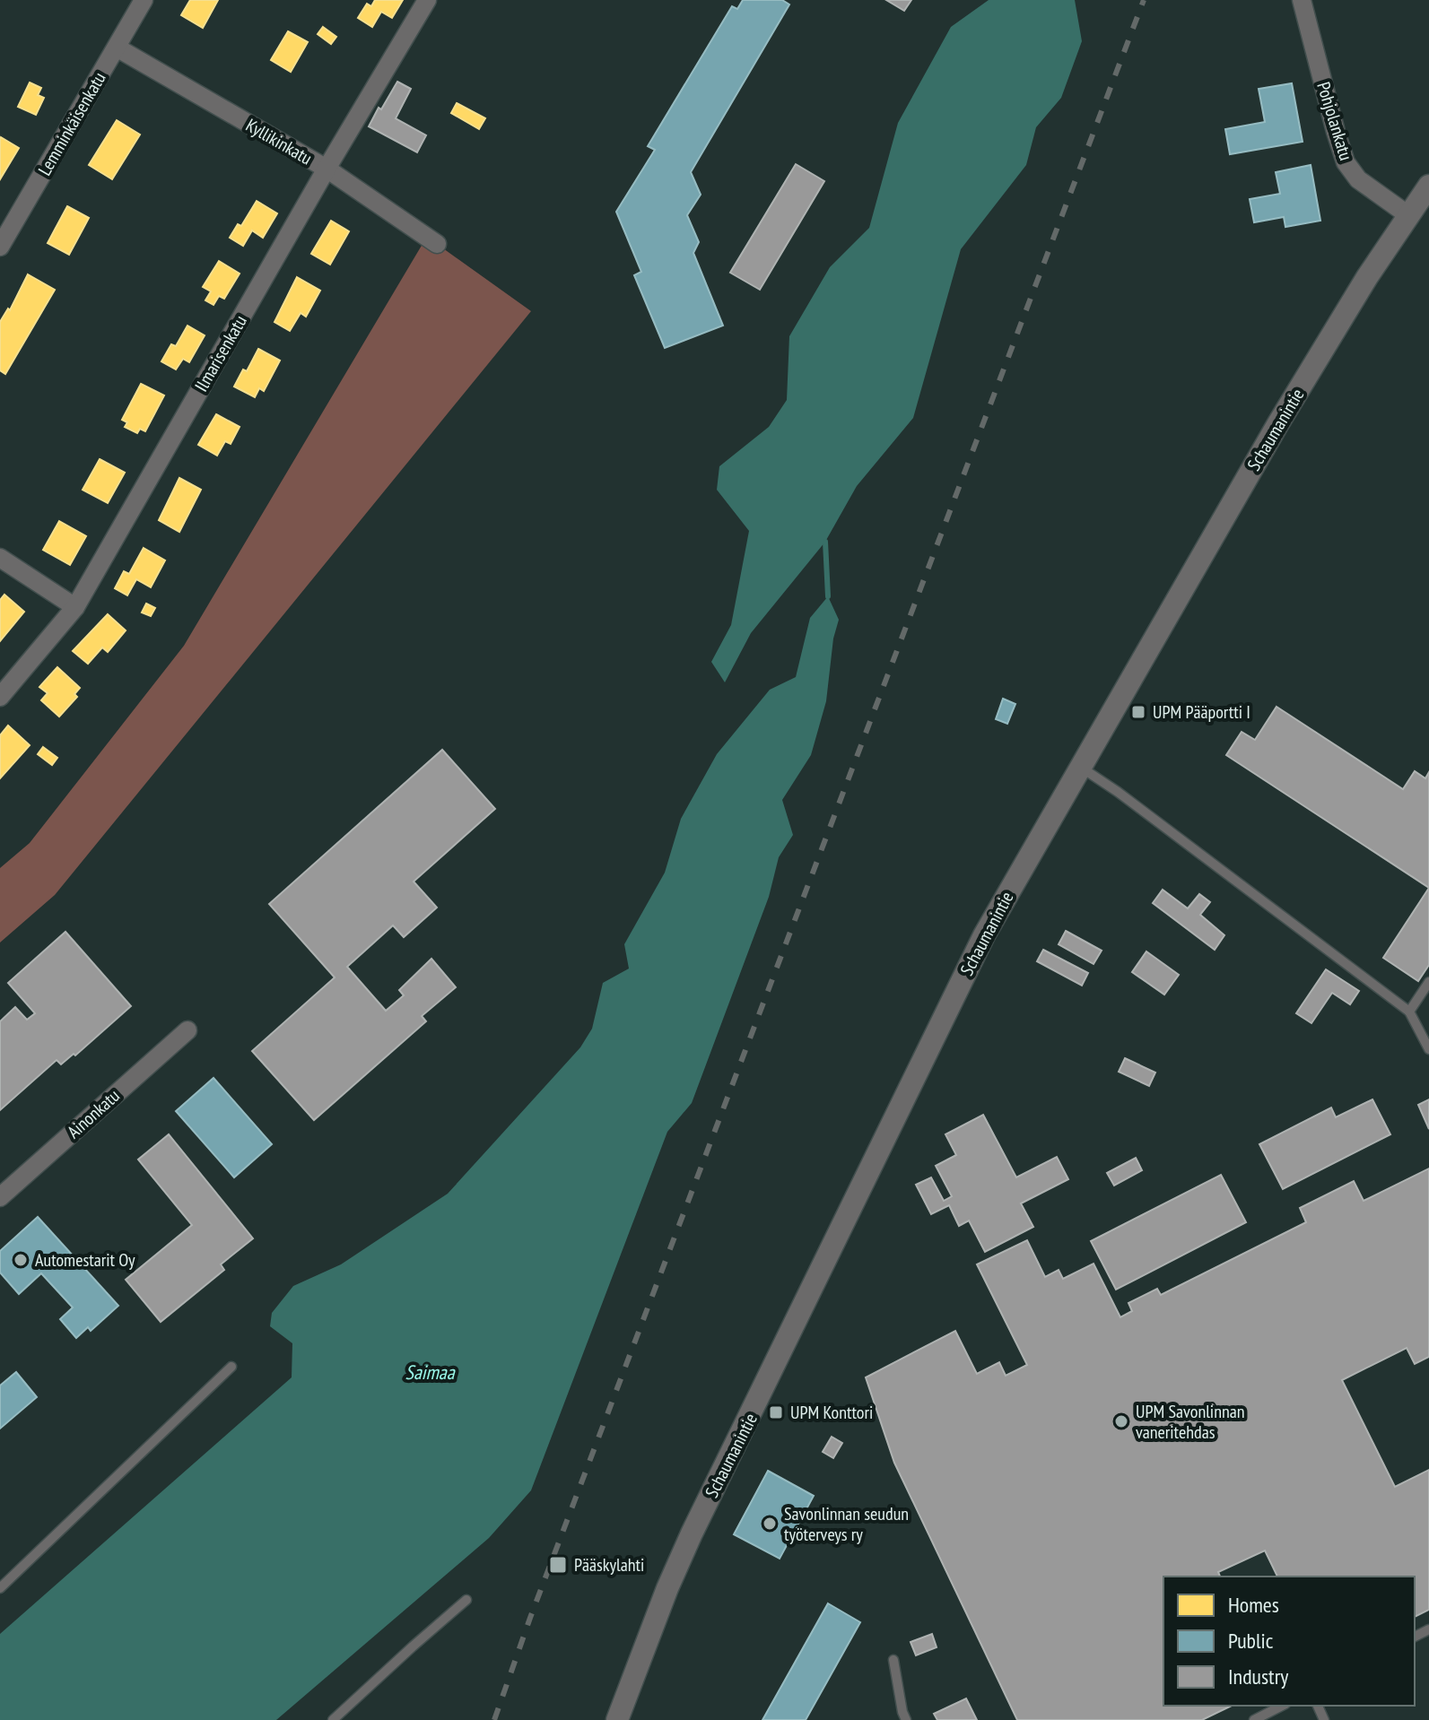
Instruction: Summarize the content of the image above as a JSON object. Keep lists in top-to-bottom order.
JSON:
{
  "streets": {
    "street": [
      "Pohjolankatu",
      "Lemminkäisenkatu",
      "Kyllikinkatu",
      "Ilmarisenkatu",
      "Schaumanintie",
      "Ainonkatu"
    ]
  },
  "crossings": [
    ["Pohjolankatu", "Schaumanintie"],
    ["Lemminkäisenkatu", "Kyllikinkatu"],
    ["Kyllikinkatu", "Ilmarisenkatu"]
  ],
  "water": ["Saimaa"],
  "places": {
    "transit": ["UPM Pääportti I", "UPM Konttori", "Pääskylahti"],
    "other": ["Automestarit Oy", "UPM Savonlinnan vaneritehdas", "Savonlinnan seudun työterveys ry"]
  },
  "legend": ["Homes", "Public", "Industry"]
}
